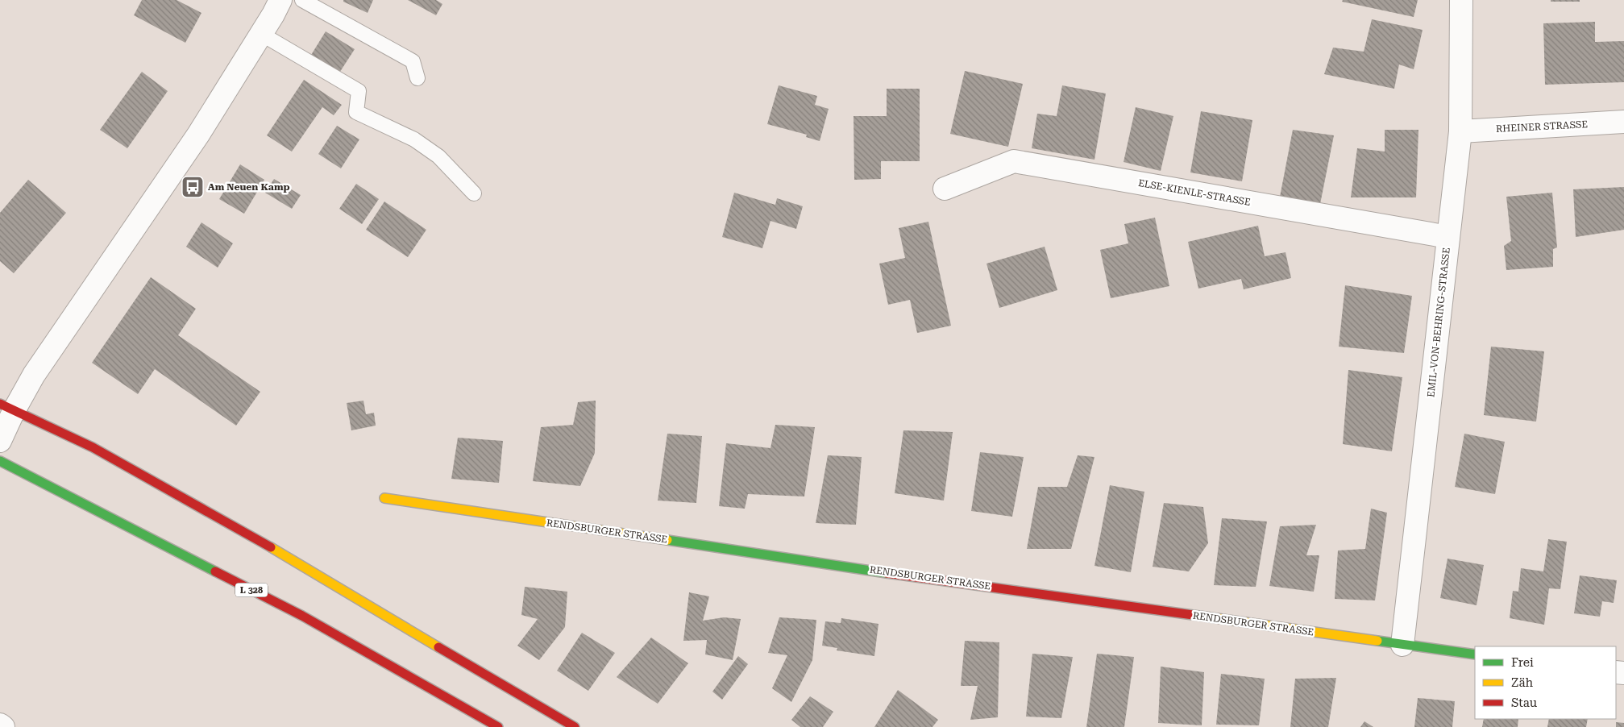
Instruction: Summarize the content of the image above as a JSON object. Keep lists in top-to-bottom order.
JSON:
{
  "streets": {
    "main road": ["RENDSBURGER STRASSE", "L 328"],
    "street": ["RHEINER STRASSE", "ELSE-KIENLE-STRASSE", "EMIL-VON-BEHRING-STRASSE"]
  },
  "crossings": [
    ["RHEINER STRASSE", "EMIL-VON-BEHRING-STRASSE"],
    ["ELSE-KIENLE-STRASSE", "EMIL-VON-BEHRING-STRASSE"],
    ["EMIL-VON-BEHRING-STRASSE", "RENDSBURGER STRASSE"]
  ],
  "places": {
    "bus stop": ["Am Neuen Kamp"]
  },
  "legend": ["Frei", "Zäh", "Stau"]
}
